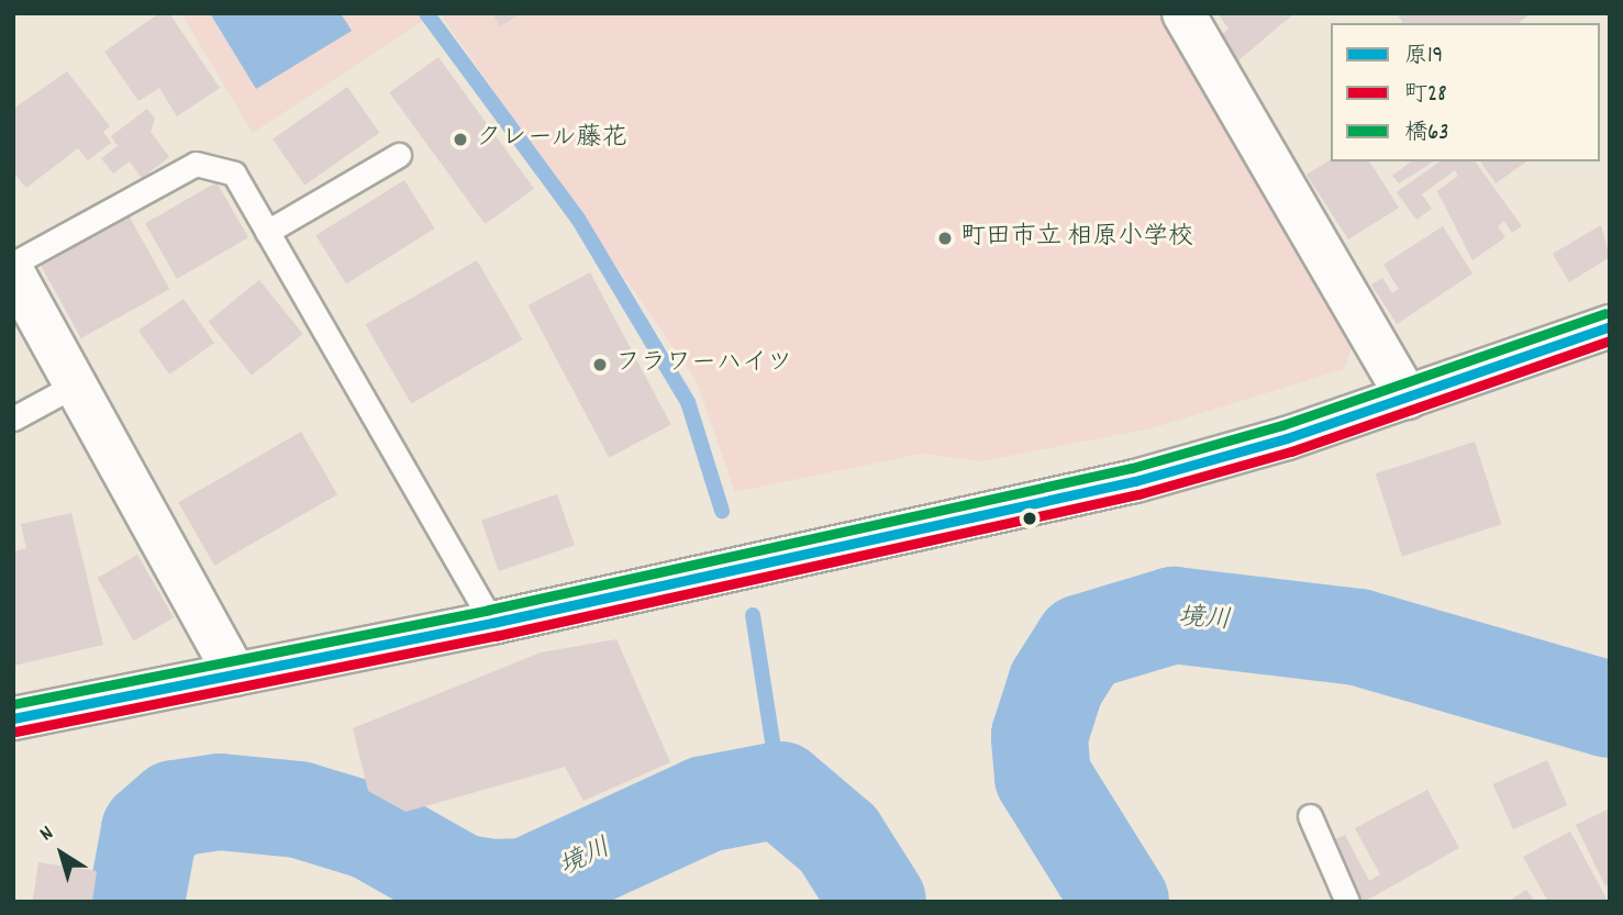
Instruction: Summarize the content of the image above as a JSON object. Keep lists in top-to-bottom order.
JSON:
{
  "water": ["境川"],
  "places": ["クレール藤花", "町田市立 相原小学校", "フラワーハイツ"],
  "lines": ["transit line 橋63", "transit line 原19", "transit line 町28"],
  "legend": ["原19", "町28", "橋63"],
  "north": "top left"
}
